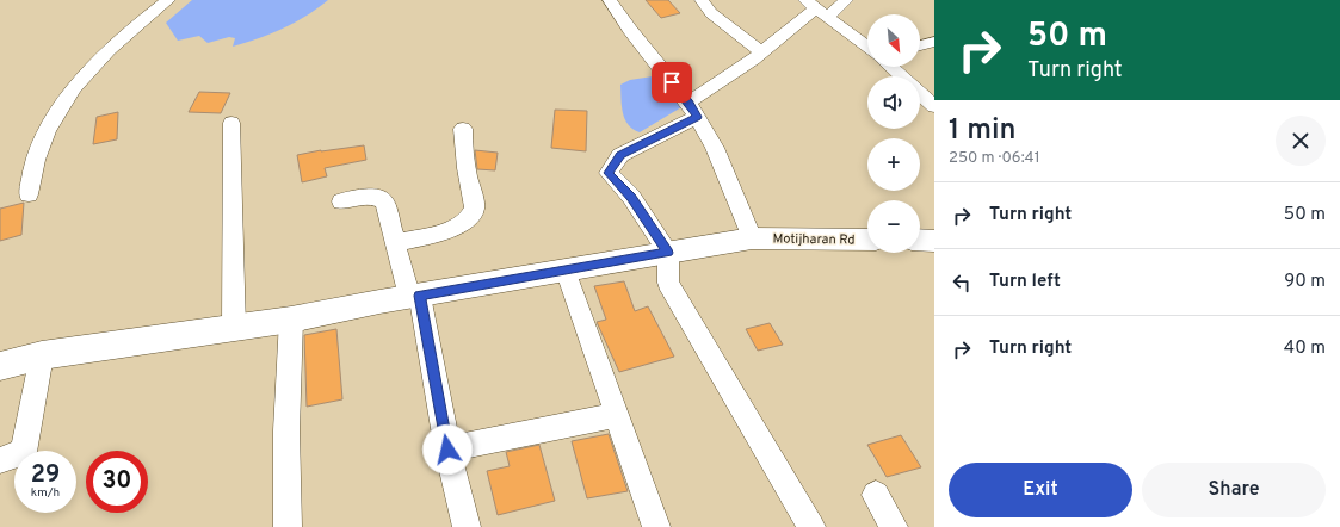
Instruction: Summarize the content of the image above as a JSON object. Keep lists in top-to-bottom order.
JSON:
{
  "streets": {
    "main road": ["Motijharan Rd"]
  },
  "north": "bottom right",
  "page": {
    "turn": ["50 m", "Turn right"],
    "map_buttons": ["+", "−"],
    "heading": ["1 min", "250 m · 06:41"],
    "list": [
      {
        "name": "Turn right",
        "value": "50 m"
      },
      {
        "name": "Turn left",
        "value": "90 m"
      },
      {
        "name": "Turn right",
        "value": "40 m"
      }
    ],
    "speed": "29 km/h",
    "limit": "30",
    "buttons": ["Exit", "Share"]
  }
}
